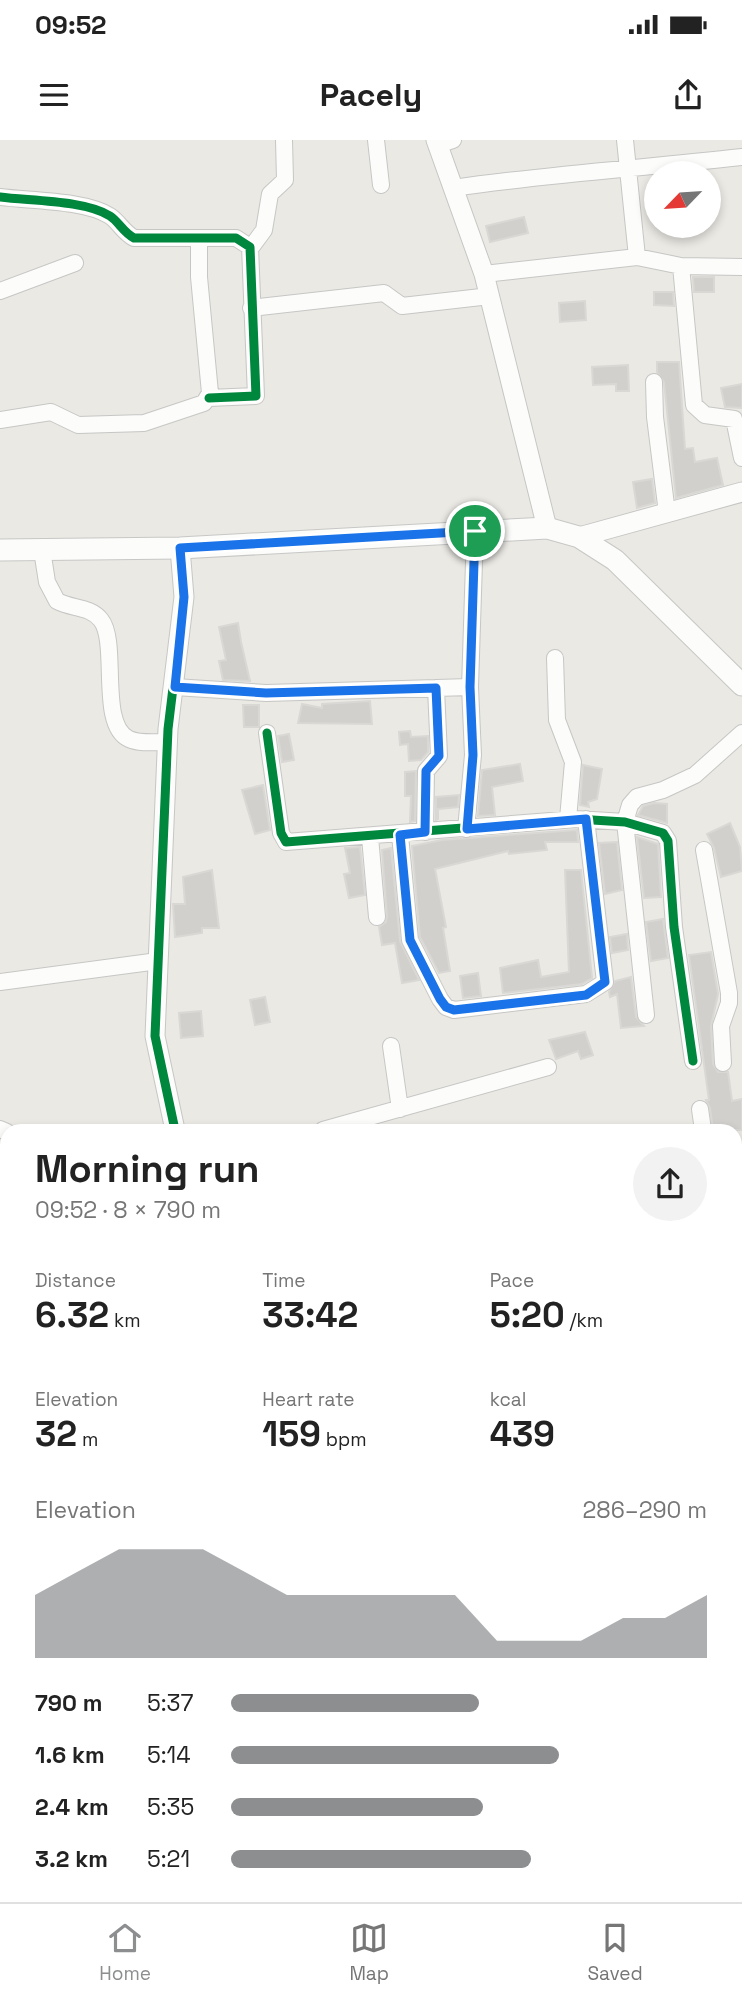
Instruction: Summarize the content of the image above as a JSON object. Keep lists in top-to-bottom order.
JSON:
{
  "north": "bottom left",
  "page": {
    "status": "09:52",
    "header": "Pacely",
    "heading": ["Morning run", "09:52 · 8 × 790 m"],
    "stats": [
      ["Distance", "6.32 km"],
      ["Time", "33:42"],
      ["Pace", "5:20 /km"],
      ["Elevation", "32 m"],
      ["Heart rate", "159 bpm"],
      ["kcal", "439"]
    ],
    "chart": ["Elevation", "286–290 m"],
    "list": [
      {
        "name": "790 m",
        "note": "5:37"
      },
      {
        "name": "1.6 km",
        "note": "5:14"
      },
      {
        "name": "2.4 km",
        "note": "5:35"
      },
      {
        "name": "3.2 km",
        "note": "5:21"
      }
    ],
    "tabs": ["Home", "Map", "Saved"]
  }
}
